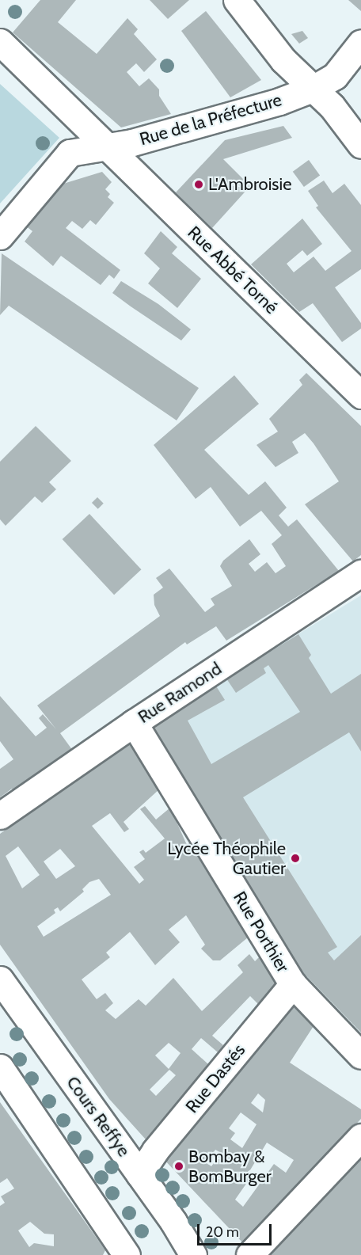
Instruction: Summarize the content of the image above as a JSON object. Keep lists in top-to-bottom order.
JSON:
{
  "streets": {
    "street": [
      "Rue de la Préfecture",
      "Rue Abbé Torné",
      "Rue Ramond",
      "Rue Porthier",
      "Rue Dastés",
      "Cours Reffye"
    ]
  },
  "crossings": [
    ["Rue de la Préfecture", "Rue Abbé Torné"],
    ["Rue Ramond", "Rue Porthier"],
    ["Rue Porthier", "Rue Dastés"],
    ["Rue Dastés", "Cours Reffye"]
  ],
  "places": ["L'Ambroisie", "Lycée Théophile Gautier", "Bombay & BomBurger"],
  "scale_bar": "20 m"
}
